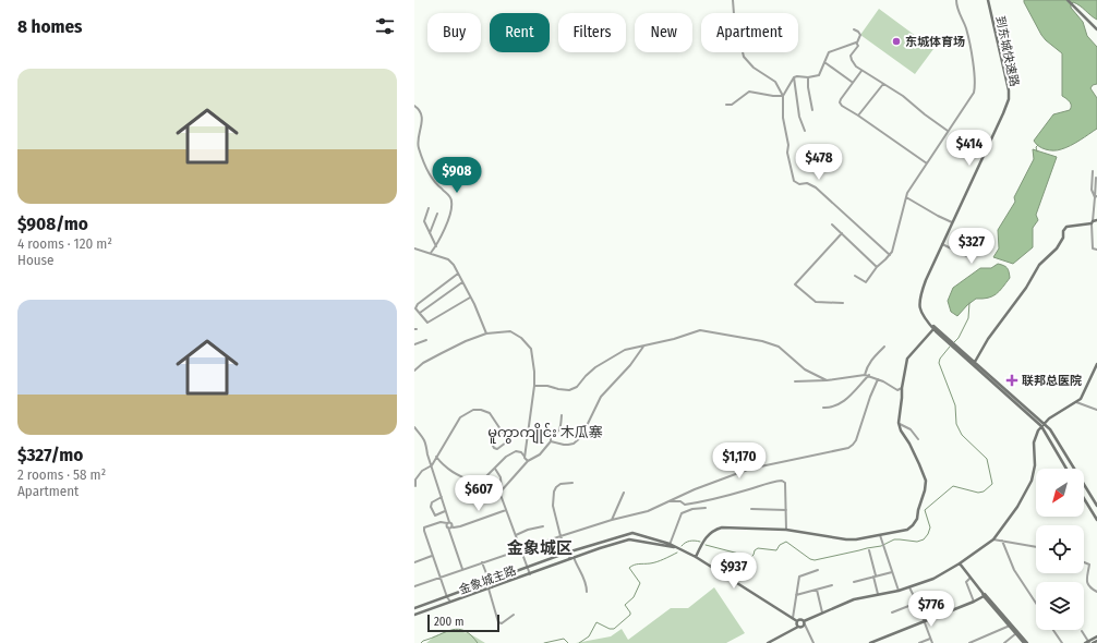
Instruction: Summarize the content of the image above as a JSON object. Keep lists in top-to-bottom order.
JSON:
{
  "streets": {
    "main road": ["到东城快速路", "金象城主路"]
  },
  "districts": ["မူကွာကျိုင်း 木瓜寨", "金象城区"],
  "places": {
    "other": ["东城体育场"],
    "health": ["联邦总医院"]
  },
  "scale_bar": "200 m",
  "north": "bottom left",
  "page": {
    "heading": "8 homes",
    "chip": [
      "Buy",
      "Rent",
      "Filters",
      "New",
      "Apartment"
    ],
    "list": [
      {
        "name": "$908/mo",
        "note": "4 rooms · 120 m² · House"
      },
      {
        "name": "$327/mo",
        "note": "2 rooms · 58 m² · Apartment"
      }
    ],
    "price": [
      "$414",
      "$478",
      "$908",
      "$327",
      "$1,170",
      "$607",
      "$937",
      "$776"
    ],
    "scale": "200 m"
  }
}
